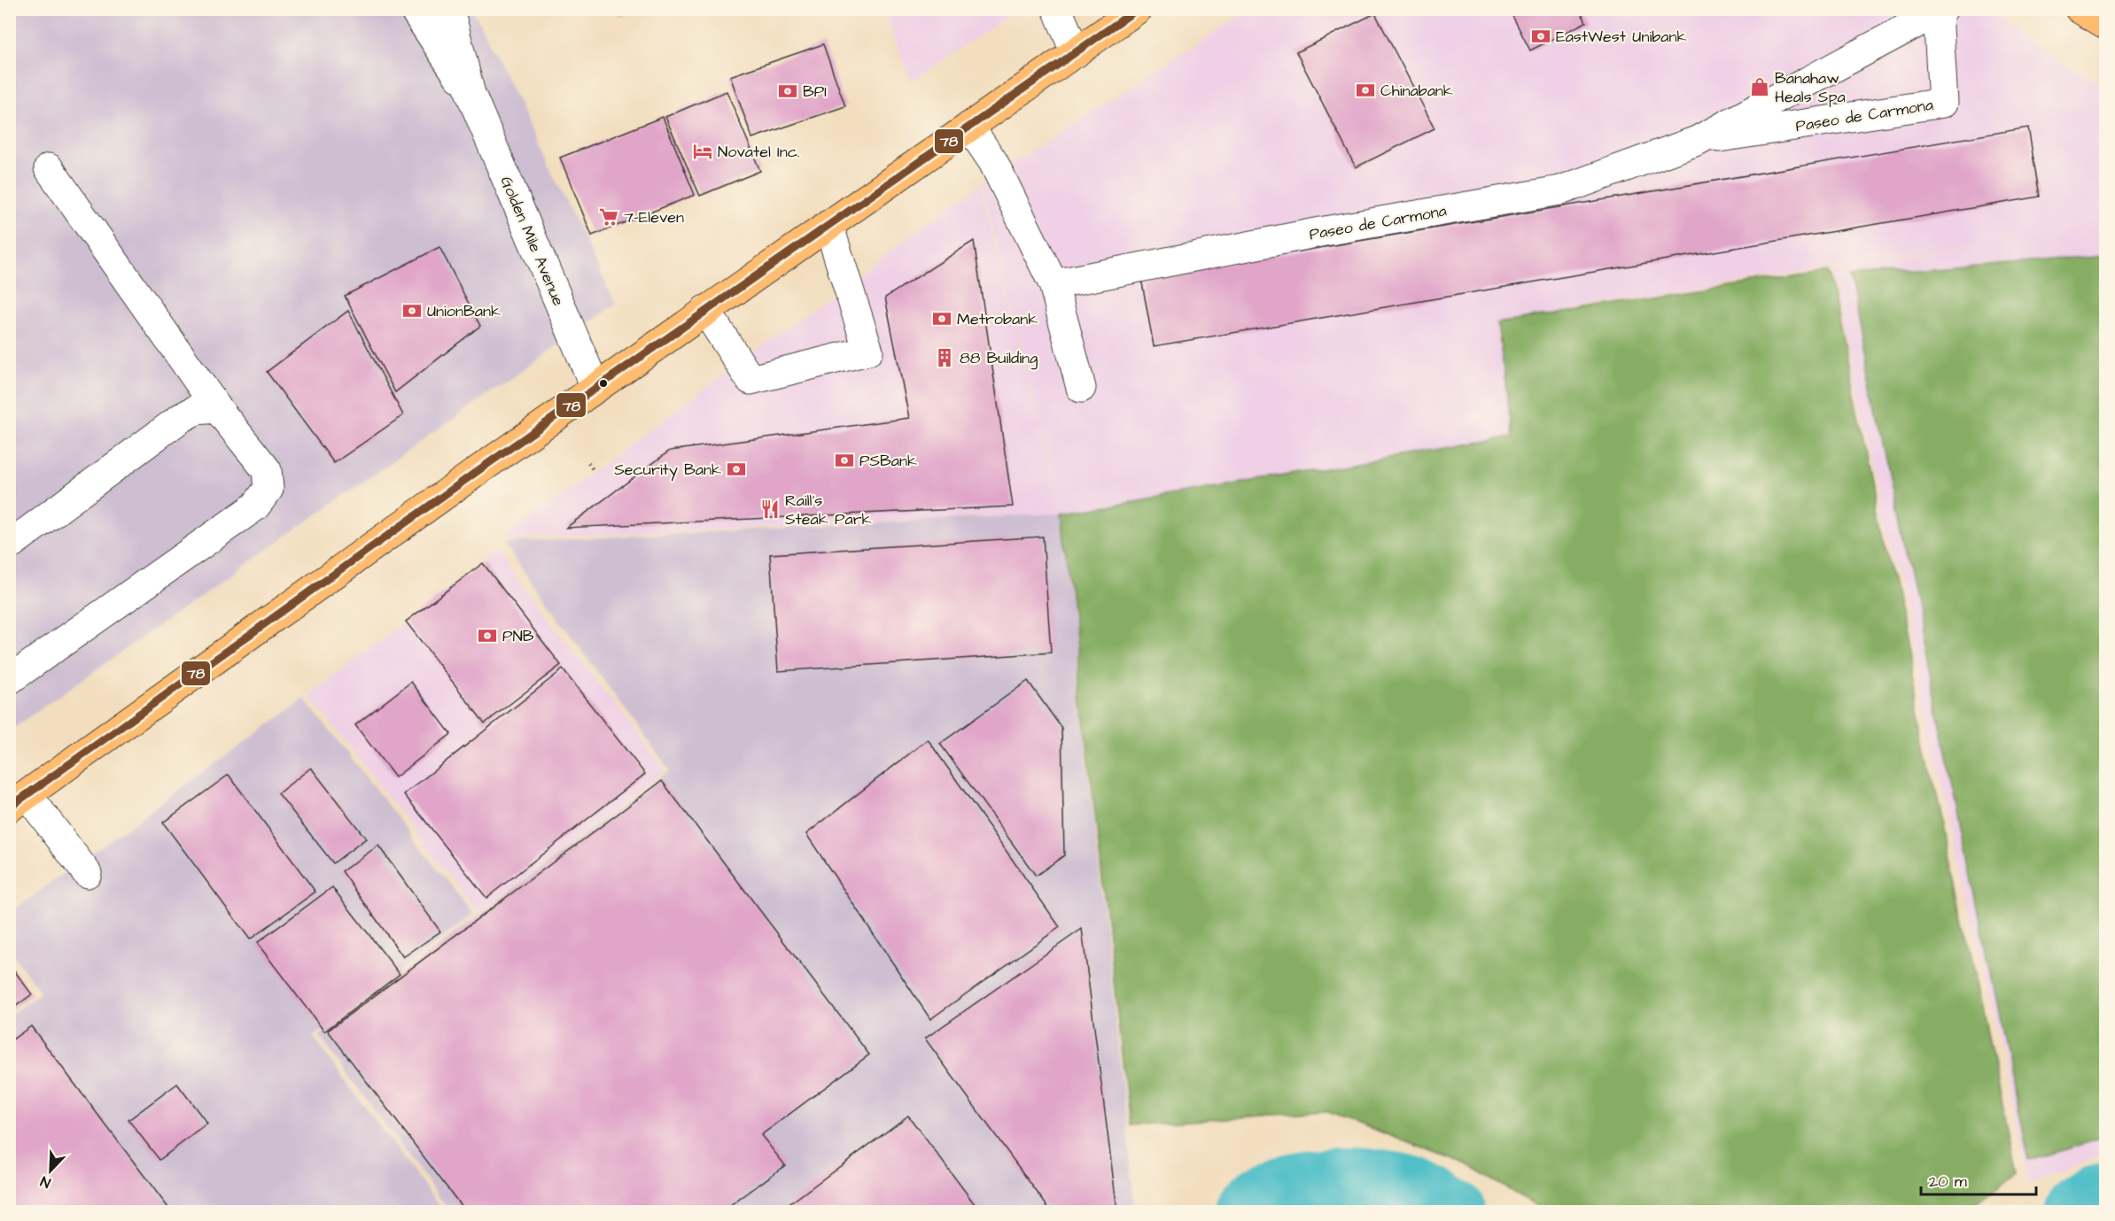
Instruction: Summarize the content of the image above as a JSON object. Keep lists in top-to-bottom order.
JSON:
{
  "streets": {
    "street": ["Paseo de Carmona", "Golden Mile Avenue"]
  },
  "places": {
    "bank": [
      "EastWest Unibank",
      "Chinabank",
      "BPI",
      "UnionBank",
      "Metrobank",
      "PSBank",
      "Security Bank",
      "PNB"
    ],
    "shop": ["Banahaw Heals Spa"],
    "hotel": ["Novatel Inc."],
    "supermarket": ["7-Eleven"],
    "building": ["88 Building"],
    "restaurant": ["Raill's Steak Park"]
  },
  "lines": ["transit line 78"],
  "scale_bar": "20 m",
  "north": "bottom left"
}
